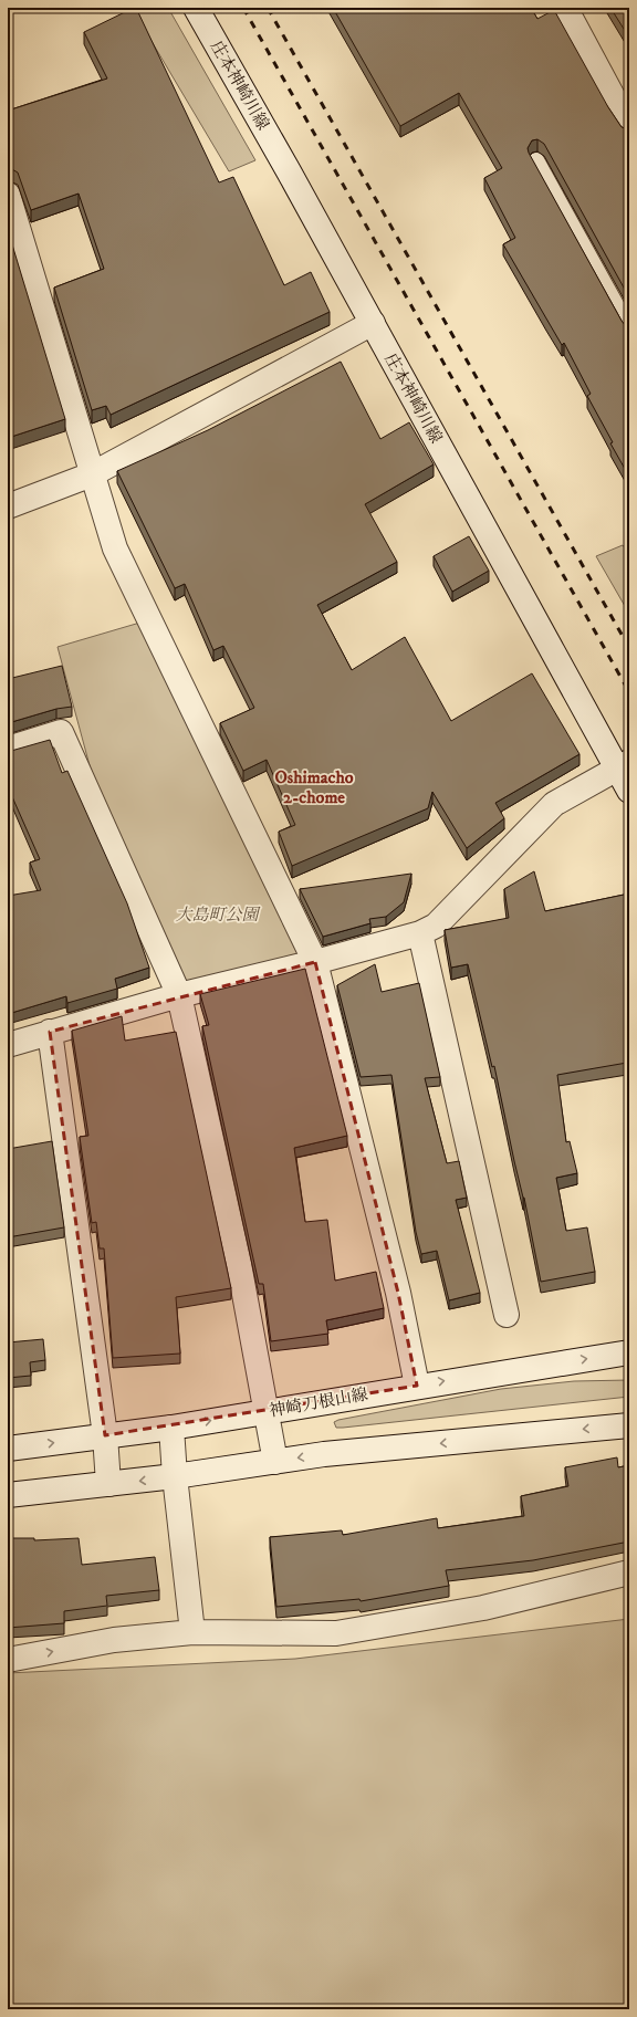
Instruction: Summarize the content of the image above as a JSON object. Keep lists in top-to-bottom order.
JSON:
{
  "streets": {
    "street": ["庄本神崎川線", "神崎刀根山線"]
  },
  "districts": ["Oshimacho 2-chome"],
  "parks": ["大島町公園"]
}
